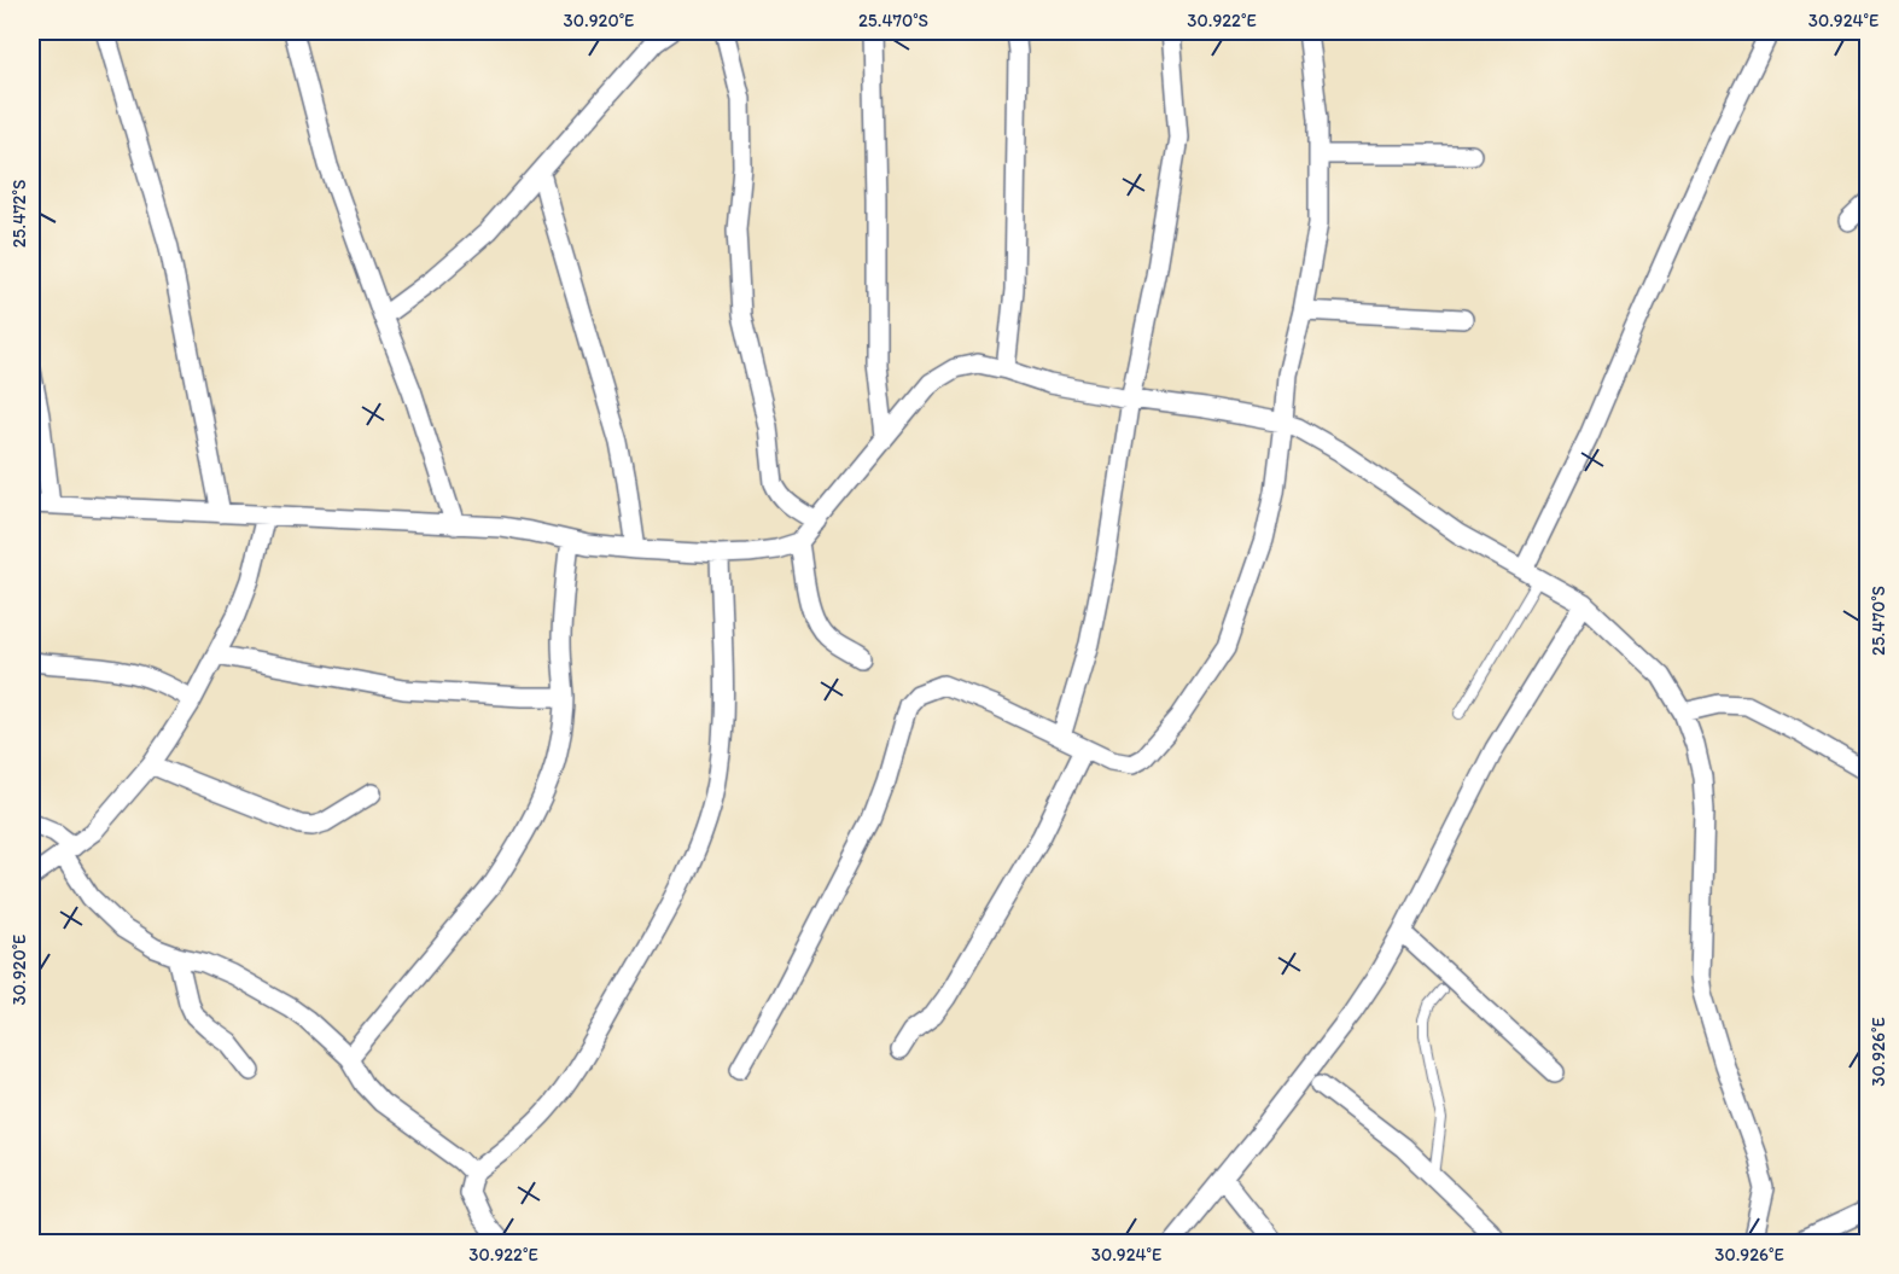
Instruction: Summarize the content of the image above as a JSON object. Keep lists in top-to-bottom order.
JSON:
{
  "coordinates": [
    "30.920°E",
    "25.470°S",
    "30.922°E",
    "30.924°E",
    "25.472°S",
    "30.926°E"
  ]
}
